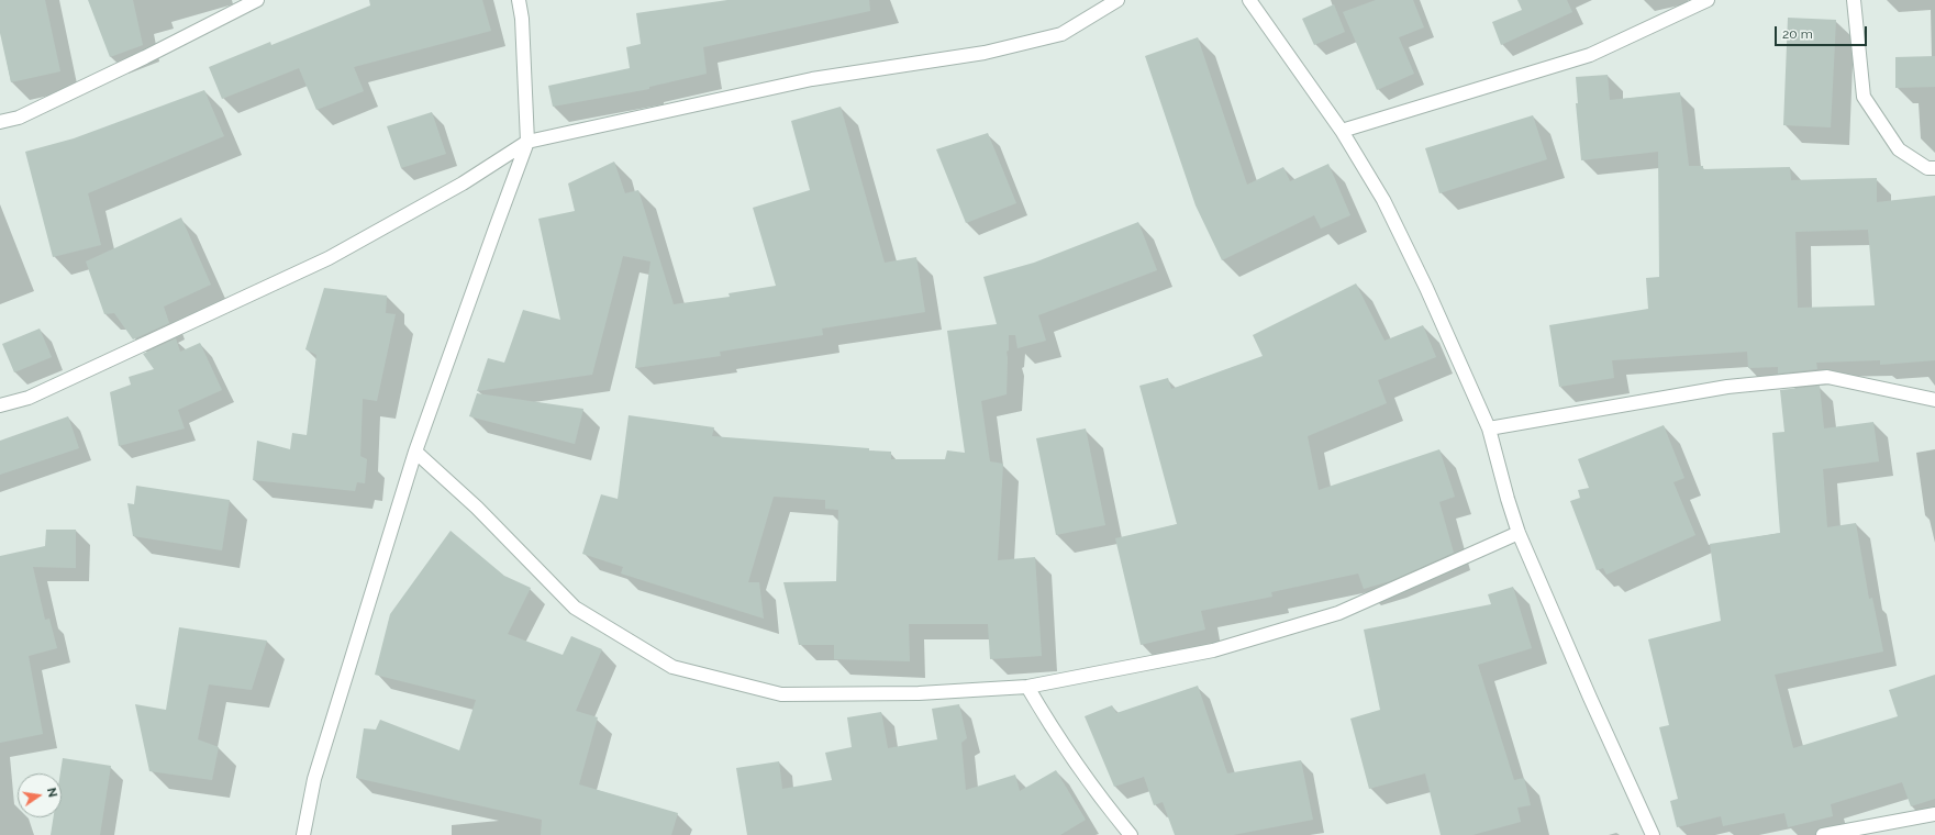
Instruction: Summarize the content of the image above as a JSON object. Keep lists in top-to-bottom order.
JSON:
{
  "scale_bar": "20 m",
  "north": "right"
}
